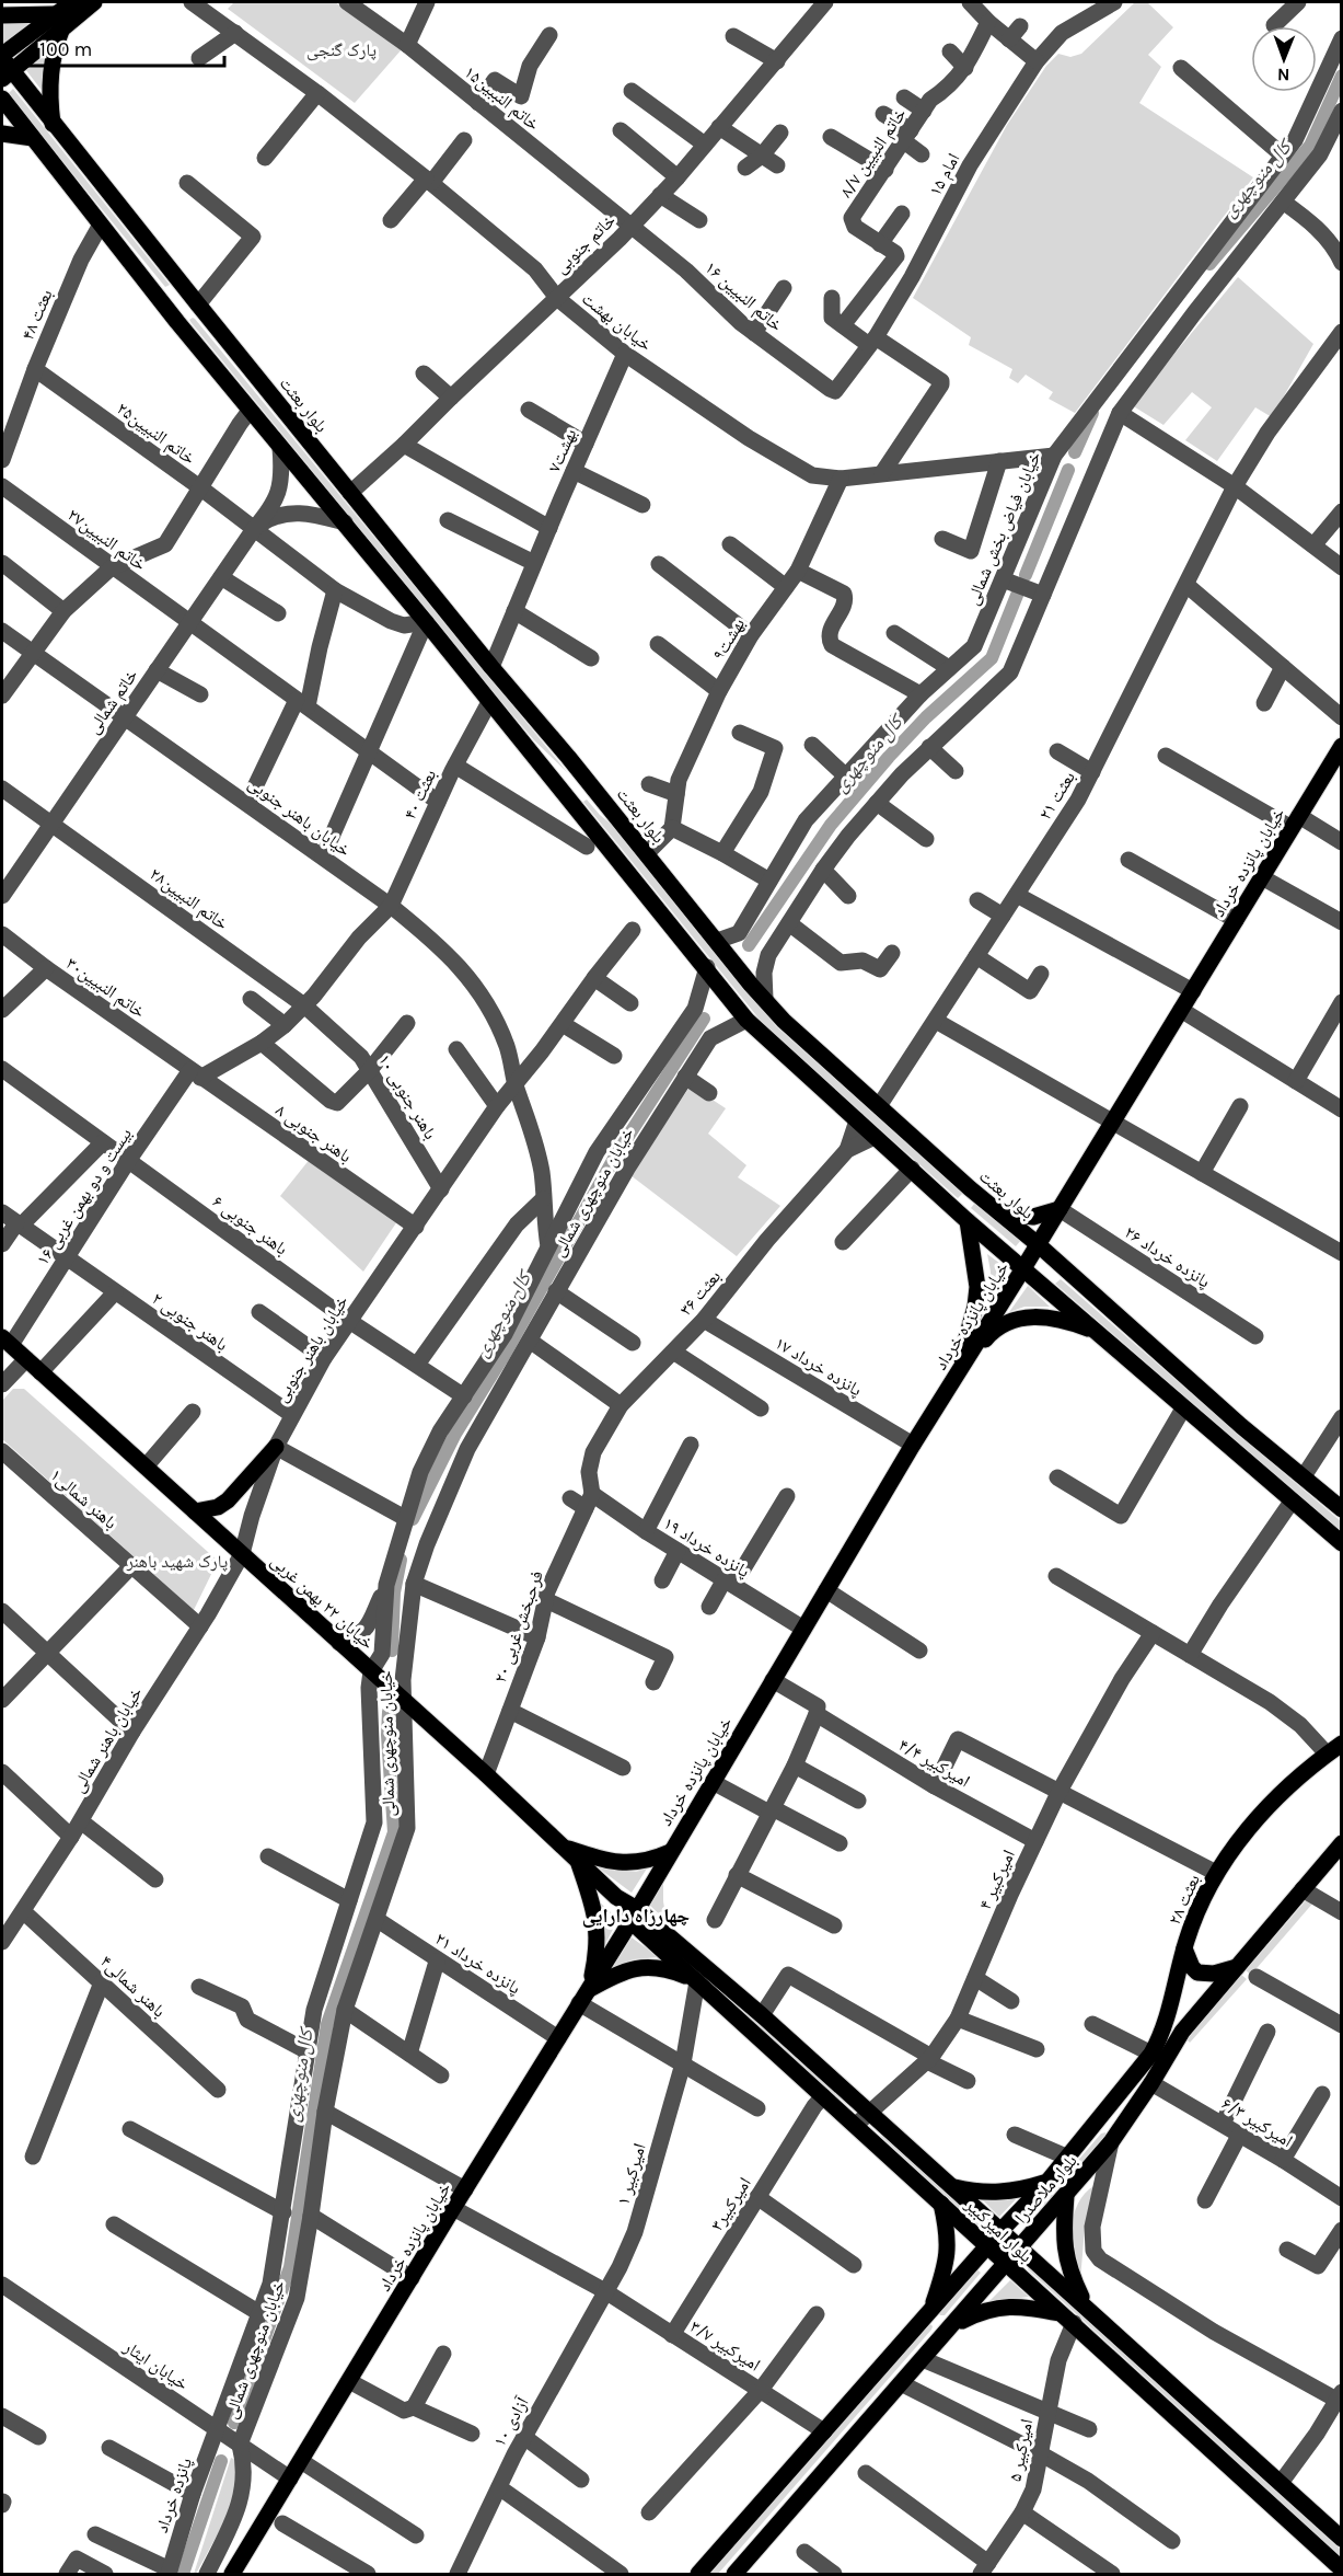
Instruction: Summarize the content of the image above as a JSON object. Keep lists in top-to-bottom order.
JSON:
{
  "streets": {
    "main road": [
      "بلوار بعثت",
      "خیابان پانزده خرداد",
      "خیابان ۲۲ بهمن غربی",
      "بعثت ۲۸",
      "بلوار ملاصدرا",
      "بلوار امیرکبیر"
    ],
    "street": [
      "خاتم النببین۱۵",
      "خاتم النبیین ۸/۷",
      "امام ۱۵",
      "خاتم جنوبی",
      "خاتم النبیین ۱۶",
      "بعثت ۴۸",
      "خیابان بهشت",
      "خاتم النبیین۲۵",
      "بهشت۷",
      "خیابان فیاض بخش شمالی",
      "خاتم النبیین۲۷",
      "بهشت۹",
      "خاتم شمالی",
      "بعثت ۴۰",
      "بعثت ۲۱",
      "خیابان باهنر جنوبی",
      "خاتم النبیین۲۸",
      "خاتم النبیین۳۰",
      "باهنر جنوبی ۱۰",
      "باهنر جنوبی ۸",
      "خیابان منوچهری شمالی",
      "بیست و دو بهمن غربی ۱۶",
      "باهنر جنوبی ۶",
      "پانزده خرداد ۲۶",
      "بعثت ۳۶",
      "باهنر جنوبی ۲",
      "پانزده خرداد ۱۷",
      "باهنر شمالی۱",
      "پانزده خرداد ۱۹",
      "فرحبخش غربی ۲۰",
      "خیابان باهنر شمالی",
      "امیرکبیر ۴/۴",
      "امیرکبیر ۴",
      "پانزده خرداد ۲۱",
      "باهنر شمالی۴",
      "امیرکبیر ۶/۳",
      "امیرکبیر ۱",
      "امیرکبیر۳",
      "امیرکبیر ۳/۷",
      "خیابان ایثار",
      "آزادی ۱۰",
      "امیرکبیر ۵",
      "پانزده خرداد"
    ]
  },
  "crossings": [
    ["خاتم النببین۱۵", "خاتم جنوبی"],
    ["خاتم النببین۱۵", "خاتم النبیین ۱۶"],
    ["امام ۱۵", "خاتم النبیین ۱۶"],
    ["خاتم جنوبی", "خاتم النبیین ۱۶"],
    ["خاتم جنوبی", "خیابان بهشت"],
    ["خاتم جنوبی", "بلوار بعثت"],
    ["بعثت ۴۸", "خاتم النبیین۲۵"],
    ["خیابان بهشت", "بهشت۷"],
    ["خیابان بهشت", "خیابان فیاض بخش شمالی"],
    ["خیابان بهشت", "بهشت۹"],
    ["بلوار بعثت", "بهشت۷"],
    ["بلوار بعثت", "خیابان فیاض بخش شمالی"],
    ["بلوار بعثت", "بعثت ۲۱"],
    ["بلوار بعثت", "خیابان پانزده خرداد"],
    ["خاتم النبیین۲۵", "خاتم شمالی"],
    ["خاتم النبیین۲۷", "خاتم شمالی"],
    ["خاتم النبیین۲۷", "بعثت ۴۰"],
    ["خاتم شمالی", "خیابان باهنر جنوبی"],
    ["خاتم شمالی", "خاتم النبیین۲۸"],
    ["بعثت ۴۰", "خیابان باهنر جنوبی"],
    ["خیابان باهنر جنوبی", "باهنر جنوبی ۱۰"],
    ["خیابان باهنر جنوبی", "باهنر جنوبی ۸"],
    ["خیابان باهنر جنوبی", "باهنر جنوبی ۶"],
    ["خیابان باهنر جنوبی", "باهنر جنوبی ۲"],
    ["خیابان باهنر جنوبی", "خیابان ۲۲ بهمن غربی"],
    ["خیابان باهنر جنوبی", "خیابان باهنر شمالی"],
    ["خیابان پانزده خرداد", "پانزده خرداد ۲۶"],
    ["خیابان پانزده خرداد", "پانزده خرداد ۱۷"],
    ["خیابان پانزده خرداد", "پانزده خرداد ۱۹"],
    ["خیابان پانزده خرداد", "خیابان ۲۲ بهمن غربی"],
    ["خیابان پانزده خرداد", "امیرکبیر ۴/۴"],
    ["خیابان پانزده خرداد", "پانزده خرداد ۲۱"],
    ["خیابان پانزده خرداد", "بلوار امیرکبیر"],
    ["خیابان پانزده خرداد", "امیرکبیر ۳/۷"],
    ["خیابان پانزده خرداد", "خیابان ایثار"],
    ["خاتم النبیین۲۸", "باهنر جنوبی ۱۰"],
    ["خاتم النبیین۳۰", "باهنر جنوبی ۸"],
    ["خاتم النبیین۳۰", "بیست و دو بهمن غربی ۱۶"],
    ["باهنر جنوبی ۸", "بیست و دو بهمن غربی ۱۶"],
    ["خیابان منوچهری شمالی", "باهنر جنوبی ۶"],
    ["خیابان منوچهری شمالی", "خیابان ۲۲ بهمن غربی"],
    ["خیابان منوچهری شمالی", "پانزده خرداد ۲۱"],
    ["خیابان منوچهری شمالی", "خیابان ایثار"],
    ["خیابان منوچهری شمالی", "پانزده خرداد"],
    ["بیست و دو بهمن غربی ۱۶", "باهنر جنوبی ۶"],
    ["بیست و دو بهمن غربی ۱۶", "باهنر جنوبی ۲"],
    ["بیست و دو بهمن غربی ۱۶", "خیابان ۲۲ بهمن غربی"],
    ["بعثت ۳۶", "پانزده خرداد ۱۷"],
    ["بعثت ۳۶", "پانزده خرداد ۱۹"],
    ["بعثت ۳۶", "فرحبخش غربی ۲۰"],
    ["باهنر شمالی۱", "خیابان باهنر شمالی"],
    ["پانزده خرداد ۱۹", "فرحبخش غربی ۲۰"],
    ["خیابان ۲۲ بهمن غربی", "فرحبخش غربی ۲۰"],
    ["خیابان ۲۲ بهمن غربی", "خیابان باهنر شمالی"],
    ["خیابان ۲۲ بهمن غربی", "بلوار امیرکبیر"],
    ["خیابان باهنر شمالی", "باهنر شمالی۴"],
    ["امیرکبیر ۴/۴", "امیرکبیر ۴"],
    ["امیرکبیر ۴", "بلوار امیرکبیر"],
    ["بعثت ۲۸", "بلوار ملاصدرا"],
    ["امیرکبیر ۶/۳", "بلوار ملاصدرا"],
    ["امیرکبیر ۱", "بلوار امیرکبیر"],
    ["امیرکبیر ۱", "امیرکبیر ۳/۷"],
    ["امیرکبیر ۱", "آزادی ۱۰"],
    ["بلوار ملاصدرا", "بلوار امیرکبیر"],
    ["بلوار ملاصدرا", "امیرکبیر ۳/۷"],
    ["امیرکبیر۳", "بلوار امیرکبیر"],
    ["امیرکبیر۳", "امیرکبیر ۳/۷"],
    ["بلوار امیرکبیر", "امیرکبیر ۵"],
    ["امیرکبیر ۳/۷", "آزادی ۱۰"],
    ["خیابان ایثار", "پانزده خرداد"]
  ],
  "districts": ["چهارراه دارایی"],
  "water": ["کال منوچهری"],
  "parks": ["پارک گنجی", "پارک شهید باهنر"],
  "scale_bar": "100 m",
  "north": "bottom"
}
